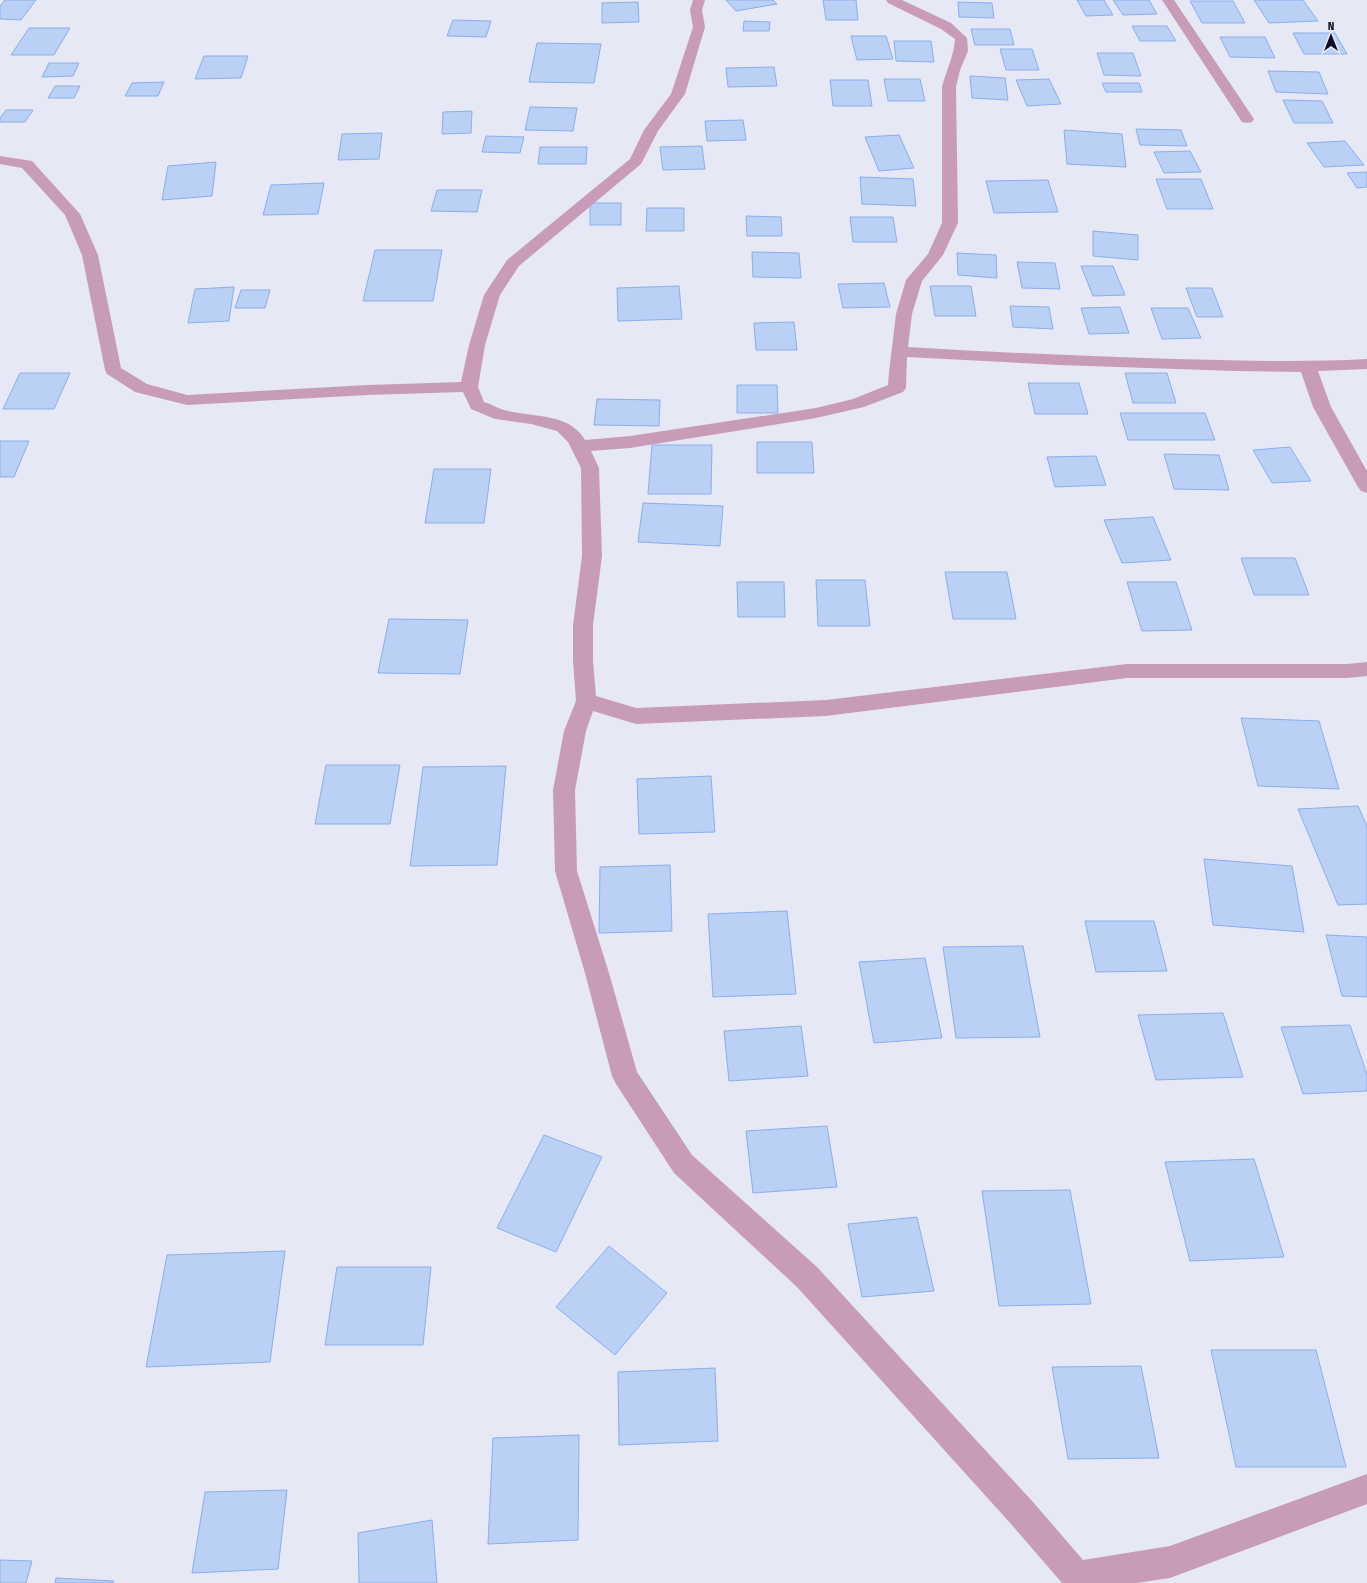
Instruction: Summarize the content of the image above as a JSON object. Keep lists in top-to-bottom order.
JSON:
{
  "north": "top"
}
